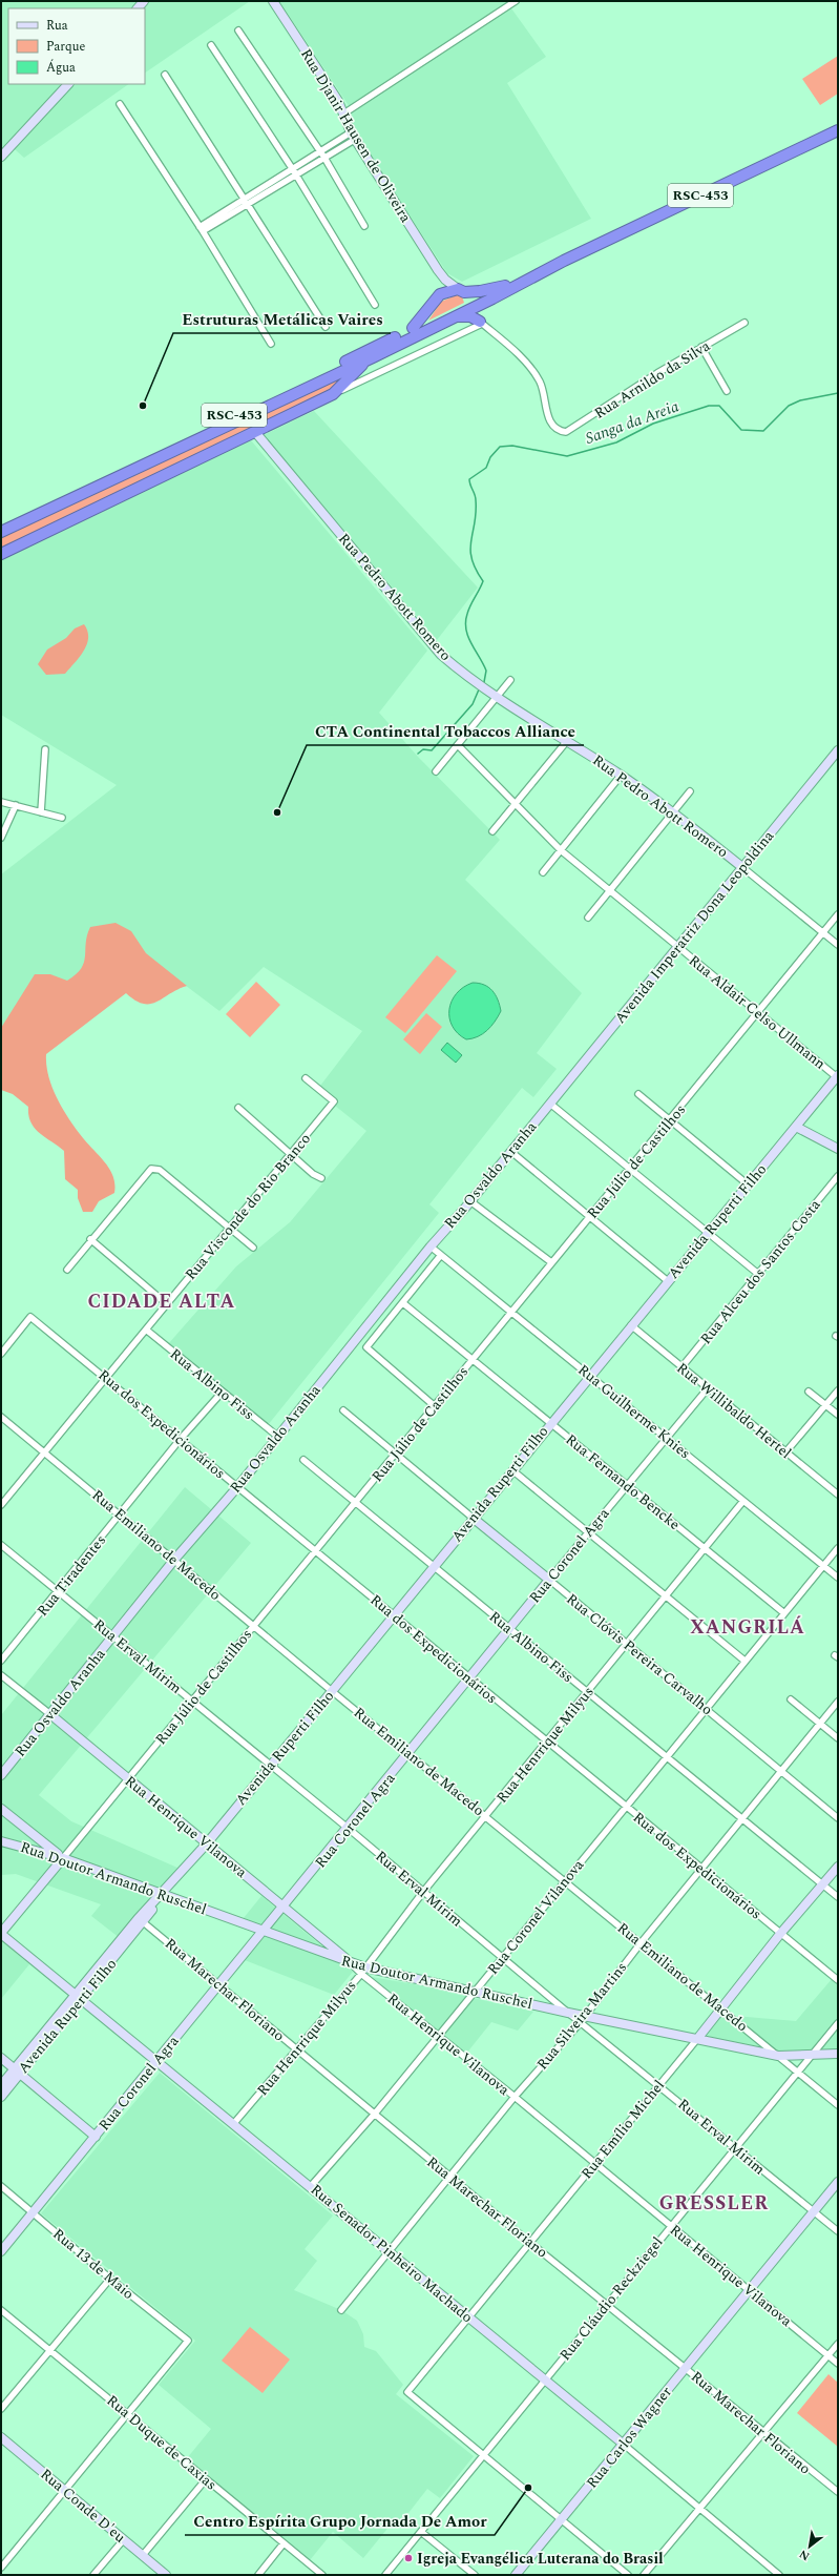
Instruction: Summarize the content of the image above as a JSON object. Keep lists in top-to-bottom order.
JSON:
{
  "streets": {
    "highway": ["RSC-453"],
    "main road": [
      "Rua Djanir Hausen de Oliveira",
      "Rua Pedro Abott Romero",
      "Avenida Imperatriz Dona Leopoldina",
      "Rua Júlio de Castilhos",
      "Rua Osvaldo Aranha",
      "Avenida Ruperti Filho",
      "Rua Coronel Agra",
      "Rua Clóvis Pereira Carvalho",
      "Rua Henrique Vilanova",
      "Rua Doutor Armando Ruschel",
      "Rua Emílio Michel",
      "Rua Senador Pinheiro Machado",
      "Rua Carlos Wagner",
      "Rua Conde D'eu"
    ],
    "street": [
      "Rua Arnildo da Silva",
      "Rua Aldair Celso Ullmann",
      "Rua Visconde do Rio Branco",
      "Rua Alceu dos Santos Costa",
      "Rua Albino Fiss",
      "Rua Willibaldo Hertel",
      "Rua Guilherme Knies",
      "Rua dos Expedicionários",
      "Rua Fernando Bencke",
      "Rua Emiliano de Macedo",
      "Rua Tiradentes",
      "Rua Erval Mirim",
      "Rua Henrrique Milyus",
      "Rua Coronel Vilanova",
      "Rua Marechar Floriano",
      "Rua Silveira Martins",
      "Rua 13 de Maio",
      "Rua Cláudio Reckziegel",
      "Rua Duque de Caxias"
    ]
  },
  "crossings": [
    ["Rua Pedro Abott Romero", "Avenida Imperatriz Dona Leopoldina"],
    ["Avenida Imperatriz Dona Leopoldina", "Rua Aldair Celso Ullmann"],
    ["Avenida Imperatriz Dona Leopoldina", "Rua Osvaldo Aranha"],
    ["Rua Aldair Celso Ullmann", "Rua Júlio de Castilhos"],
    ["Rua Aldair Celso Ullmann", "Avenida Ruperti Filho"],
    ["Rua Júlio de Castilhos", "Rua Albino Fiss"],
    ["Rua Júlio de Castilhos", "Rua Guilherme Knies"],
    ["Rua Júlio de Castilhos", "Rua dos Expedicionários"],
    ["Rua Júlio de Castilhos", "Rua Fernando Bencke"],
    ["Rua Júlio de Castilhos", "Rua Emiliano de Macedo"],
    ["Rua Júlio de Castilhos", "Rua Clóvis Pereira Carvalho"],
    ["Rua Júlio de Castilhos", "Rua Erval Mirim"],
    ["Rua Júlio de Castilhos", "Rua Henrique Vilanova"],
    ["Rua Júlio de Castilhos", "Rua Doutor Armando Ruschel"],
    ["Rua Júlio de Castilhos", "Rua Senador Pinheiro Machado"],
    ["Rua Osvaldo Aranha", "Rua Albino Fiss"],
    ["Rua Osvaldo Aranha", "Rua Guilherme Knies"],
    ["Rua Osvaldo Aranha", "Rua dos Expedicionários"],
    ["Rua Osvaldo Aranha", "Rua Emiliano de Macedo"],
    ["Rua Osvaldo Aranha", "Rua Erval Mirim"],
    ["Rua Osvaldo Aranha", "Rua Henrique Vilanova"],
    ["Rua Visconde do Rio Branco", "Rua Albino Fiss"],
    ["Rua Visconde do Rio Branco", "Rua dos Expedicionários"],
    ["Rua Visconde do Rio Branco", "Rua Emiliano de Macedo"],
    ["Avenida Ruperti Filho", "Rua Albino Fiss"],
    ["Avenida Ruperti Filho", "Rua Willibaldo Hertel"],
    ["Avenida Ruperti Filho", "Rua Guilherme Knies"],
    ["Avenida Ruperti Filho", "Rua dos Expedicionários"],
    ["Avenida Ruperti Filho", "Rua Fernando Bencke"],
    ["Avenida Ruperti Filho", "Rua Emiliano de Macedo"],
    ["Avenida Ruperti Filho", "Rua Clóvis Pereira Carvalho"],
    ["Avenida Ruperti Filho", "Rua Erval Mirim"],
    ["Avenida Ruperti Filho", "Rua Henrique Vilanova"],
    ["Avenida Ruperti Filho", "Rua Doutor Armando Ruschel"],
    ["Avenida Ruperti Filho", "Rua Marechar Floriano"],
    ["Avenida Ruperti Filho", "Rua Senador Pinheiro Machado"],
    ["Rua Alceu dos Santos Costa", "Rua Willibaldo Hertel"],
    ["Rua Albino Fiss", "Rua Coronel Agra"],
    ["Rua Albino Fiss", "Rua Tiradentes"],
    ["Rua Albino Fiss", "Rua Henrrique Milyus"],
    ["Rua Albino Fiss", "Rua Coronel Vilanova"],
    ["Rua Albino Fiss", "Rua Silveira Martins"],
    ["Rua Albino Fiss", "Rua Emílio Michel"],
    ["Rua Willibaldo Hertel", "Rua Coronel Agra"],
    ["Rua Guilherme Knies", "Rua Coronel Agra"],
    ["Rua Guilherme Knies", "Rua Henrrique Milyus"],
    ["Rua Guilherme Knies", "Rua Coronel Vilanova"],
    ["Rua dos Expedicionários", "Rua Coronel Agra"],
    ["Rua dos Expedicionários", "Rua Tiradentes"],
    ["Rua dos Expedicionários", "Rua Henrrique Milyus"],
    ["Rua dos Expedicionários", "Rua Coronel Vilanova"],
    ["Rua dos Expedicionários", "Rua Silveira Martins"],
    ["Rua dos Expedicionários", "Rua Emílio Michel"],
    ["Rua Fernando Bencke", "Rua Coronel Agra"],
    ["Rua Fernando Bencke", "Rua Henrrique Milyus"],
    ["Rua Fernando Bencke", "Rua Coronel Vilanova"],
    ["Rua Emiliano de Macedo", "Rua Coronel Agra"],
    ["Rua Emiliano de Macedo", "Rua Tiradentes"],
    ["Rua Emiliano de Macedo", "Rua Henrrique Milyus"],
    ["Rua Emiliano de Macedo", "Rua Doutor Armando Ruschel"],
    ["Rua Emiliano de Macedo", "Rua Coronel Vilanova"],
    ["Rua Emiliano de Macedo", "Rua Silveira Martins"],
    ["Rua Emiliano de Macedo", "Rua Emílio Michel"],
    ["Rua Emiliano de Macedo", "Rua Cláudio Reckziegel"],
    ["Rua Coronel Agra", "Rua Clóvis Pereira Carvalho"],
    ["Rua Coronel Agra", "Rua Erval Mirim"],
    ["Rua Coronel Agra", "Rua Henrique Vilanova"],
    ["Rua Coronel Agra", "Rua Doutor Armando Ruschel"],
    ["Rua Coronel Agra", "Rua Marechar Floriano"],
    ["Rua Coronel Agra", "Rua Senador Pinheiro Machado"],
    ["Rua Coronel Agra", "Rua 13 de Maio"],
    ["Rua Tiradentes", "Rua Erval Mirim"],
    ["Rua Clóvis Pereira Carvalho", "Rua Henrrique Milyus"],
    ["Rua Clóvis Pereira Carvalho", "Rua Coronel Vilanova"],
    ["Rua Clóvis Pereira Carvalho", "Rua Silveira Martins"],
    ["Rua Erval Mirim", "Rua Henrrique Milyus"],
    ["Rua Erval Mirim", "Rua Doutor Armando Ruschel"],
    ["Rua Erval Mirim", "Rua Coronel Vilanova"],
    ["Rua Erval Mirim", "Rua Silveira Martins"],
    ["Rua Erval Mirim", "Rua Emílio Michel"],
    ["Rua Erval Mirim", "Rua Cláudio Reckziegel"],
    ["Rua Erval Mirim", "Rua Carlos Wagner"],
    ["Rua Henrrique Milyus", "Rua Henrique Vilanova"],
    ["Rua Henrrique Milyus", "Rua Doutor Armando Ruschel"],
    ["Rua Henrrique Milyus", "Rua Marechar Floriano"],
    ["Rua Henrrique Milyus", "Rua Senador Pinheiro Machado"],
    ["Rua Henrique Vilanova", "Rua Doutor Armando Ruschel"],
    ["Rua Henrique Vilanova", "Rua Coronel Vilanova"],
    ["Rua Henrique Vilanova", "Rua Silveira Martins"],
    ["Rua Henrique Vilanova", "Rua Emílio Michel"],
    ["Rua Henrique Vilanova", "Rua Cláudio Reckziegel"],
    ["Rua Henrique Vilanova", "Rua Carlos Wagner"],
    ["Rua Doutor Armando Ruschel", "Rua Coronel Vilanova"],
    ["Rua Doutor Armando Ruschel", "Rua Silveira Martins"],
    ["Rua Doutor Armando Ruschel", "Rua Emílio Michel"],
    ["Rua Doutor Armando Ruschel", "Rua Cláudio Reckziegel"],
    ["Rua Coronel Vilanova", "Rua Marechar Floriano"],
    ["Rua Coronel Vilanova", "Rua Senador Pinheiro Machado"],
    ["Rua Marechar Floriano", "Rua Silveira Martins"],
    ["Rua Marechar Floriano", "Rua Emílio Michel"],
    ["Rua Marechar Floriano", "Rua Cláudio Reckziegel"],
    ["Rua Marechar Floriano", "Rua Carlos Wagner"],
    ["Rua Silveira Martins", "Rua Senador Pinheiro Machado"],
    ["Rua Emílio Michel", "Rua Senador Pinheiro Machado"],
    ["Rua Emílio Michel", "Rua Cláudio Reckziegel"],
    ["Rua Senador Pinheiro Machado", "Rua Cláudio Reckziegel"],
    ["Rua Senador Pinheiro Machado", "Rua Carlos Wagner"],
    ["Rua 13 de Maio", "Rua Duque de Caxias"]
  ],
  "districts": ["CIDADE ALTA", "XANGRILÁ", "GRESSLER"],
  "water": ["Sanga da Areia"],
  "places": [
    "Estruturas Metálicas Vaires",
    "CTA Continental Tobaccos Alliance",
    "Centro Espírita Grupo Jornada De Amor",
    "Igreja Evangélica Luterana do Brasil"
  ],
  "legend": ["Rua", "Parque", "Água"],
  "north": "bottom left"
}
